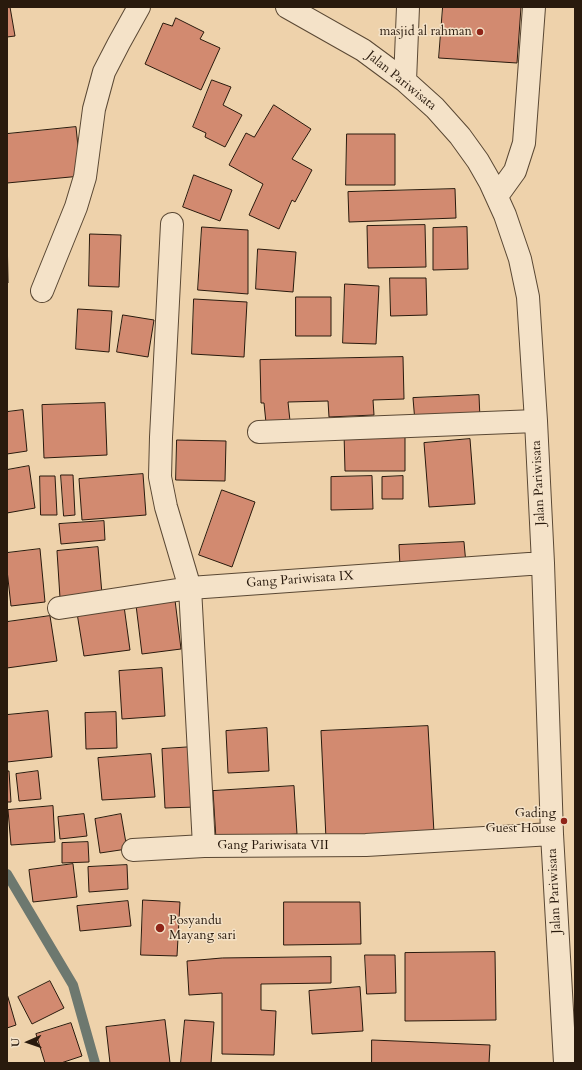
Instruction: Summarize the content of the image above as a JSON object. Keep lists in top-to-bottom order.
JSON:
{
  "streets": {
    "street": ["Jalan Pariwisata", "Gang Pariwisata IX", "Gang Pariwisata VII"]
  },
  "crossings": [
    ["Jalan Pariwisata", "Gang Pariwisata IX"],
    ["Jalan Pariwisata", "Gang Pariwisata VII"],
    ["Gang Pariwisata IX", "Gang Pariwisata VII"]
  ],
  "places": ["masjid al rahman", "Gading Guest House", "Posyandu Mayang sari"],
  "north": "left"
}
